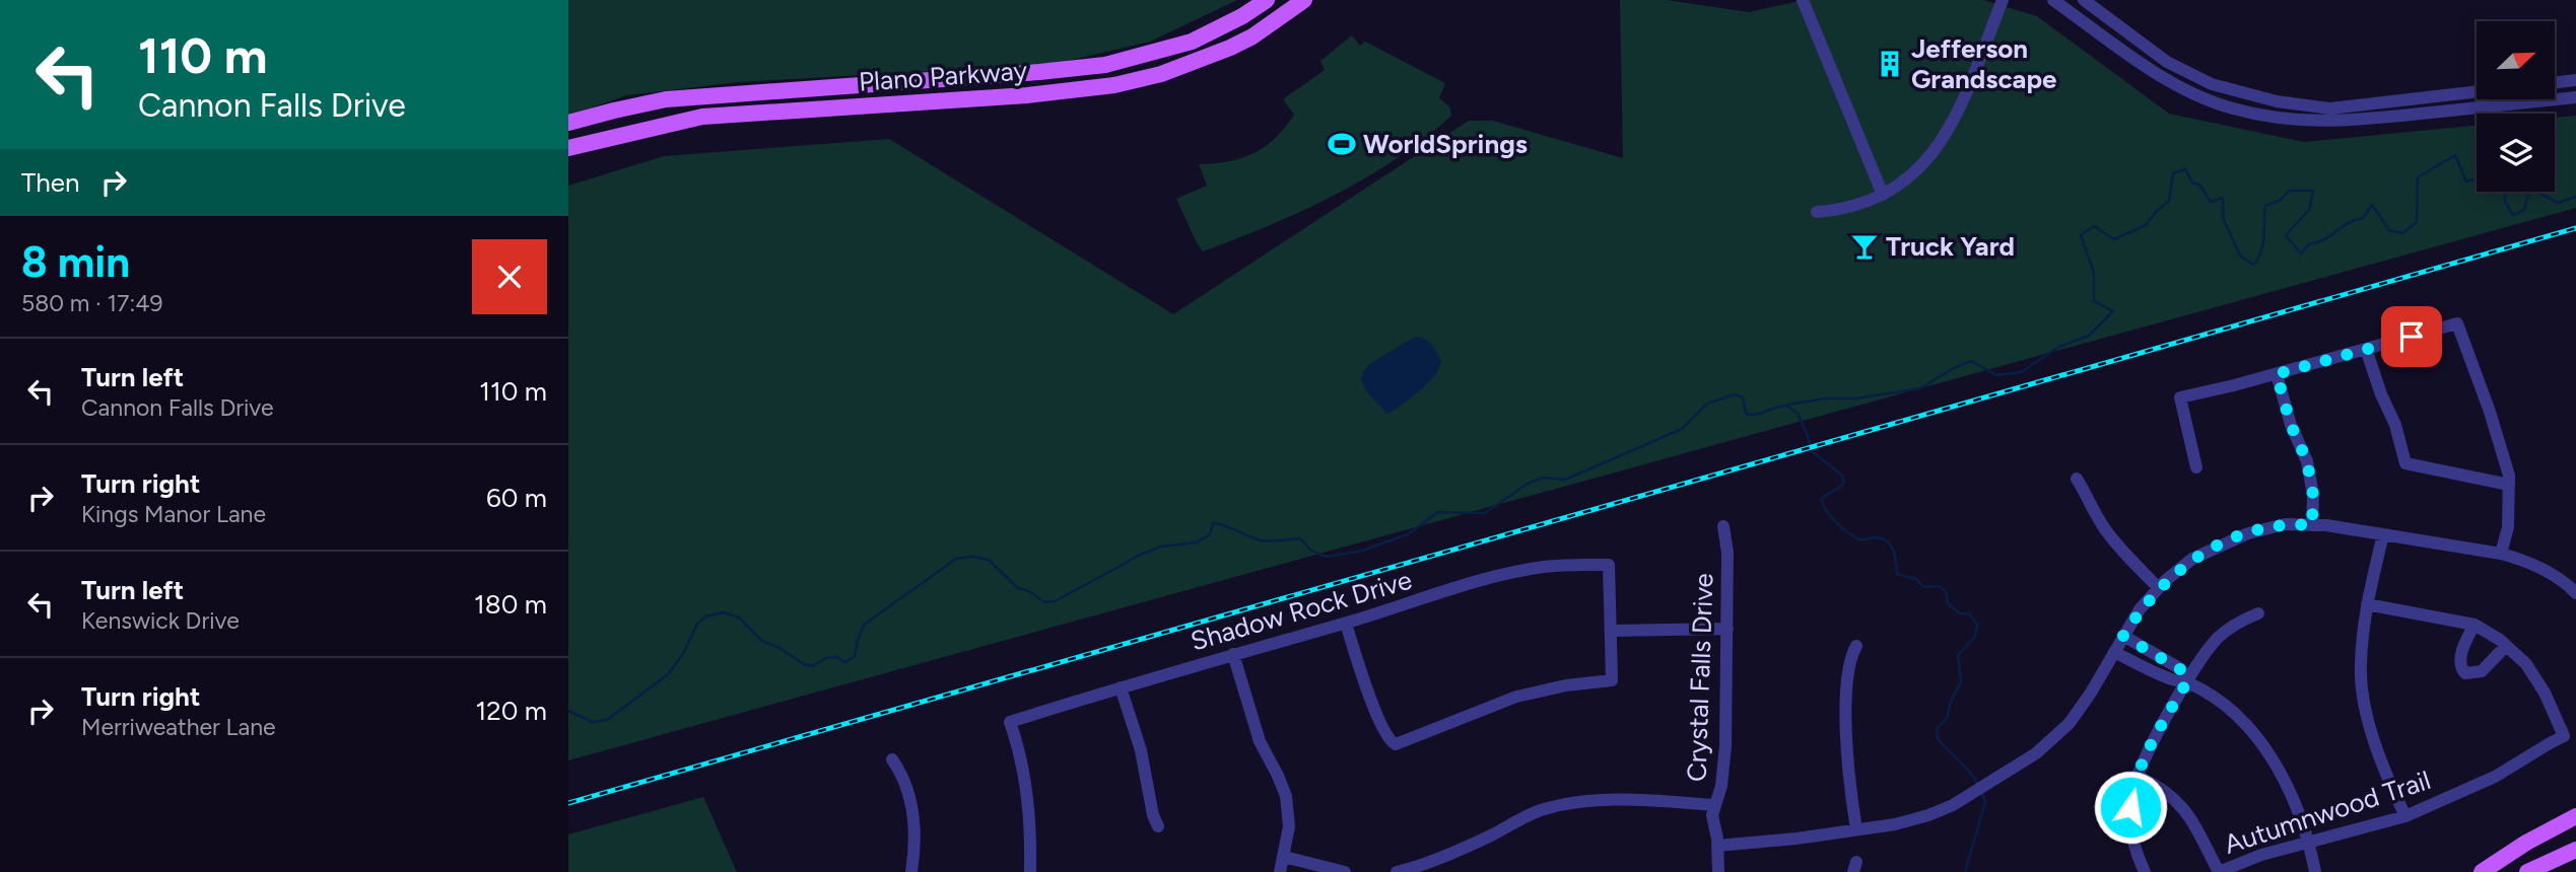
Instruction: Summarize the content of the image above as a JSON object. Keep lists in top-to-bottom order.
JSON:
{
  "streets": {
    "main road": ["Plano Parkway"],
    "street": ["Shadow Rock Drive", "Crystal Falls Drive", "Autumnwood Trail"]
  },
  "places": {
    "building": ["Jefferson Grandscape"],
    "sports": ["WorldSprings"],
    "bar": ["Truck Yard"]
  },
  "north": "top right",
  "page": {
    "turn": ["110 m", "Cannon Falls Drive"],
    "then": "Then",
    "heading": ["8 min", "580 m · 17:49"],
    "list": [
      {
        "name": "Turn left",
        "note": "Cannon Falls Drive",
        "value": "110 m"
      },
      {
        "name": "Turn right",
        "note": "Kings Manor Lane",
        "value": "60 m"
      },
      {
        "name": "Turn left",
        "note": "Kenswick Drive",
        "value": "180 m"
      },
      {
        "name": "Turn right",
        "note": "Merriweather Lane",
        "value": "120 m"
      }
    ]
  }
}
